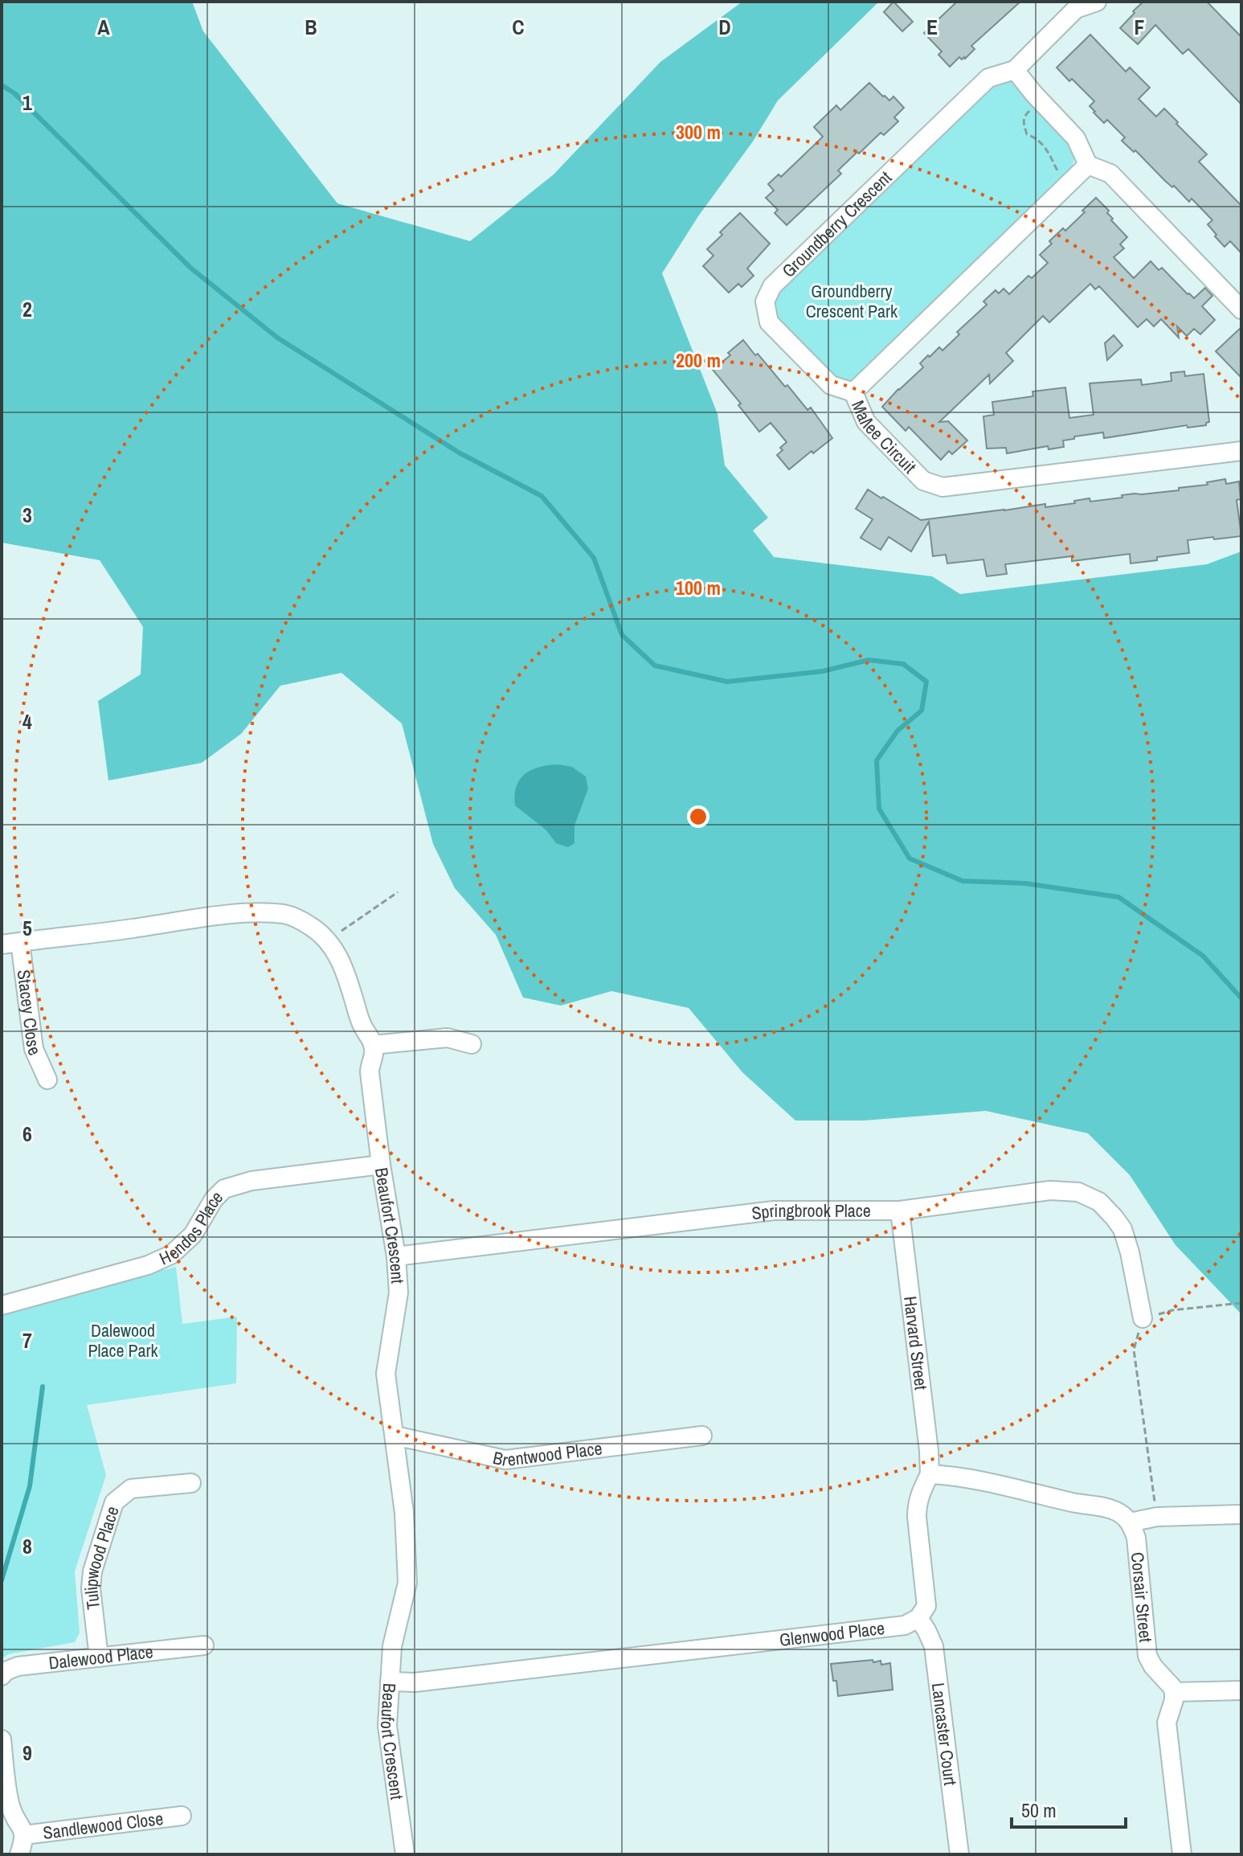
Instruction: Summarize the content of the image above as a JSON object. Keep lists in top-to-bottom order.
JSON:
{
  "streets": {
    "street": [
      "Groundberry Crescent",
      "Mallee Circuit",
      "Stacey Close",
      "Springbrook Place",
      "Hendos Place",
      "Beaufort Crescent",
      "Harvard Street",
      "Brentwood Place",
      "Tulipwood Place",
      "Corsair Street",
      "Glenwood Place",
      "Dalewood Place",
      "Lancaster Court",
      "Sandlewood Close"
    ]
  },
  "crossings": [
    ["Groundberry Crescent", "Mallee Circuit"],
    ["Springbrook Place", "Beaufort Crescent"],
    ["Springbrook Place", "Harvard Street"],
    ["Hendos Place", "Beaufort Crescent"],
    ["Beaufort Crescent", "Brentwood Place"],
    ["Beaufort Crescent", "Glenwood Place"],
    ["Tulipwood Place", "Dalewood Place"],
    ["Glenwood Place", "Lancaster Court"]
  ],
  "parks": ["Groundberry Crescent Park", "Dalewood Place Park"],
  "scale_bar": "50 m",
  "grid": {
    "columns": [
      "A",
      "B",
      "C",
      "D",
      "E",
      "F"
    ],
    "rows": [
      "1",
      "2",
      "3",
      "4",
      "5",
      "6",
      "7",
      "8",
      "9"
    ]
  },
  "rings": ["300 m", "200 m", "100 m"]
}
